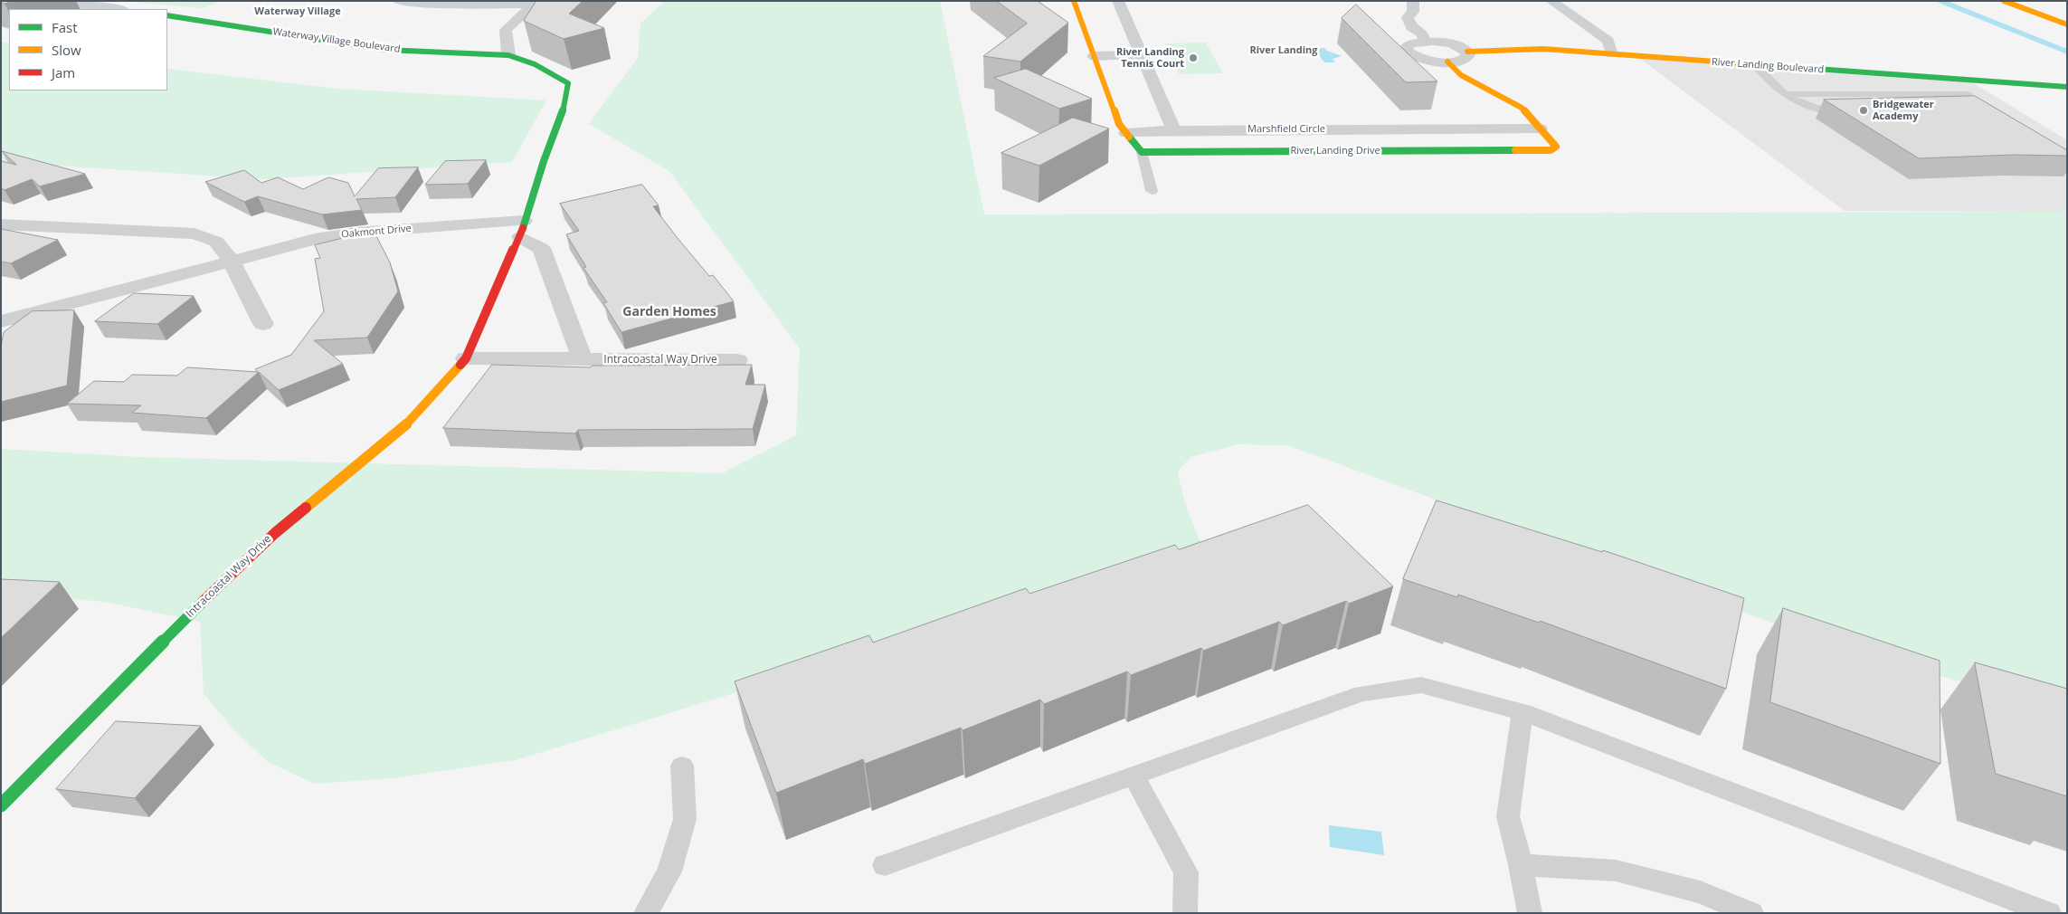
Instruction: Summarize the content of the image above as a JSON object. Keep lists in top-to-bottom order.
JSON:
{
  "streets": {
    "street": [
      "Waterway Village Boulevard",
      "River Landing Boulevard",
      "Marshfield Circle",
      "River Landing Drive",
      "Oakmont Drive",
      "Intracoastal Way Drive"
    ]
  },
  "crossings": [
    ["Waterway Village Boulevard", "Intracoastal Way Drive"],
    ["Marshfield Circle", "River Landing Drive"],
    ["Oakmont Drive", "Intracoastal Way Drive"]
  ],
  "districts": ["Waterway Village", "River Landing", "Garden Homes"],
  "places": ["River Landing Tennis Court", "Bridgewater Academy"],
  "legend": ["Fast", "Slow", "Jam"]
}
